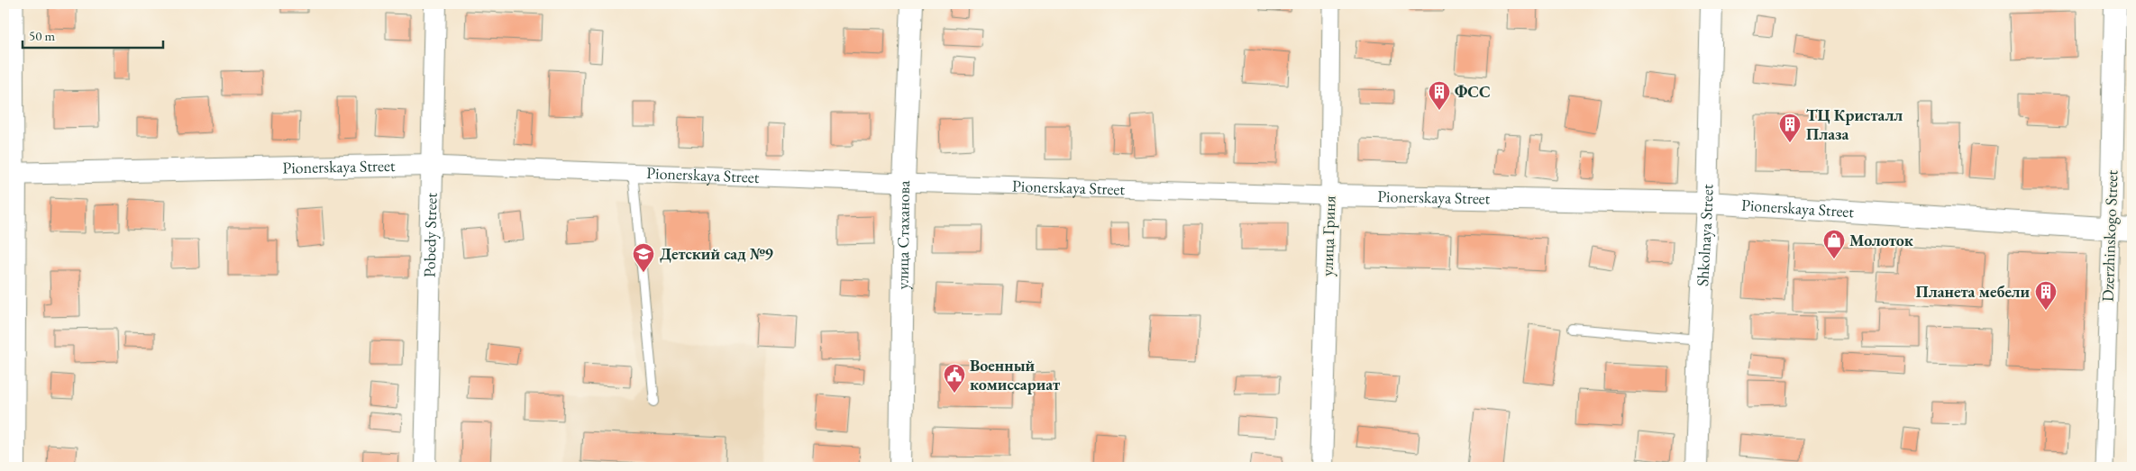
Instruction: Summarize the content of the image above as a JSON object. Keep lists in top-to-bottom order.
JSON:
{
  "streets": {
    "street": [
      "Pionerskaya Street",
      "Pobedy Street",
      "улица Стаханова",
      "улица Гриня",
      "Shkolnaya Street",
      "Dzerzhinskogo Street"
    ]
  },
  "crossings": [
    ["Pionerskaya Street", "Pobedy Street"],
    ["Pionerskaya Street", "улица Стаханова"],
    ["Pionerskaya Street", "улица Гриня"],
    ["Pionerskaya Street", "Shkolnaya Street"],
    ["Pionerskaya Street", "Dzerzhinskogo Street"]
  ],
  "places": {
    "building": ["ФСС", "ТЦ Кристалл Плаза", "Планета мебели"],
    "shop": ["Молоток"],
    "school or university": ["Детский сад №9"],
    "public building": ["Военный комиссариат"]
  },
  "scale_bar": "50 m"
}
